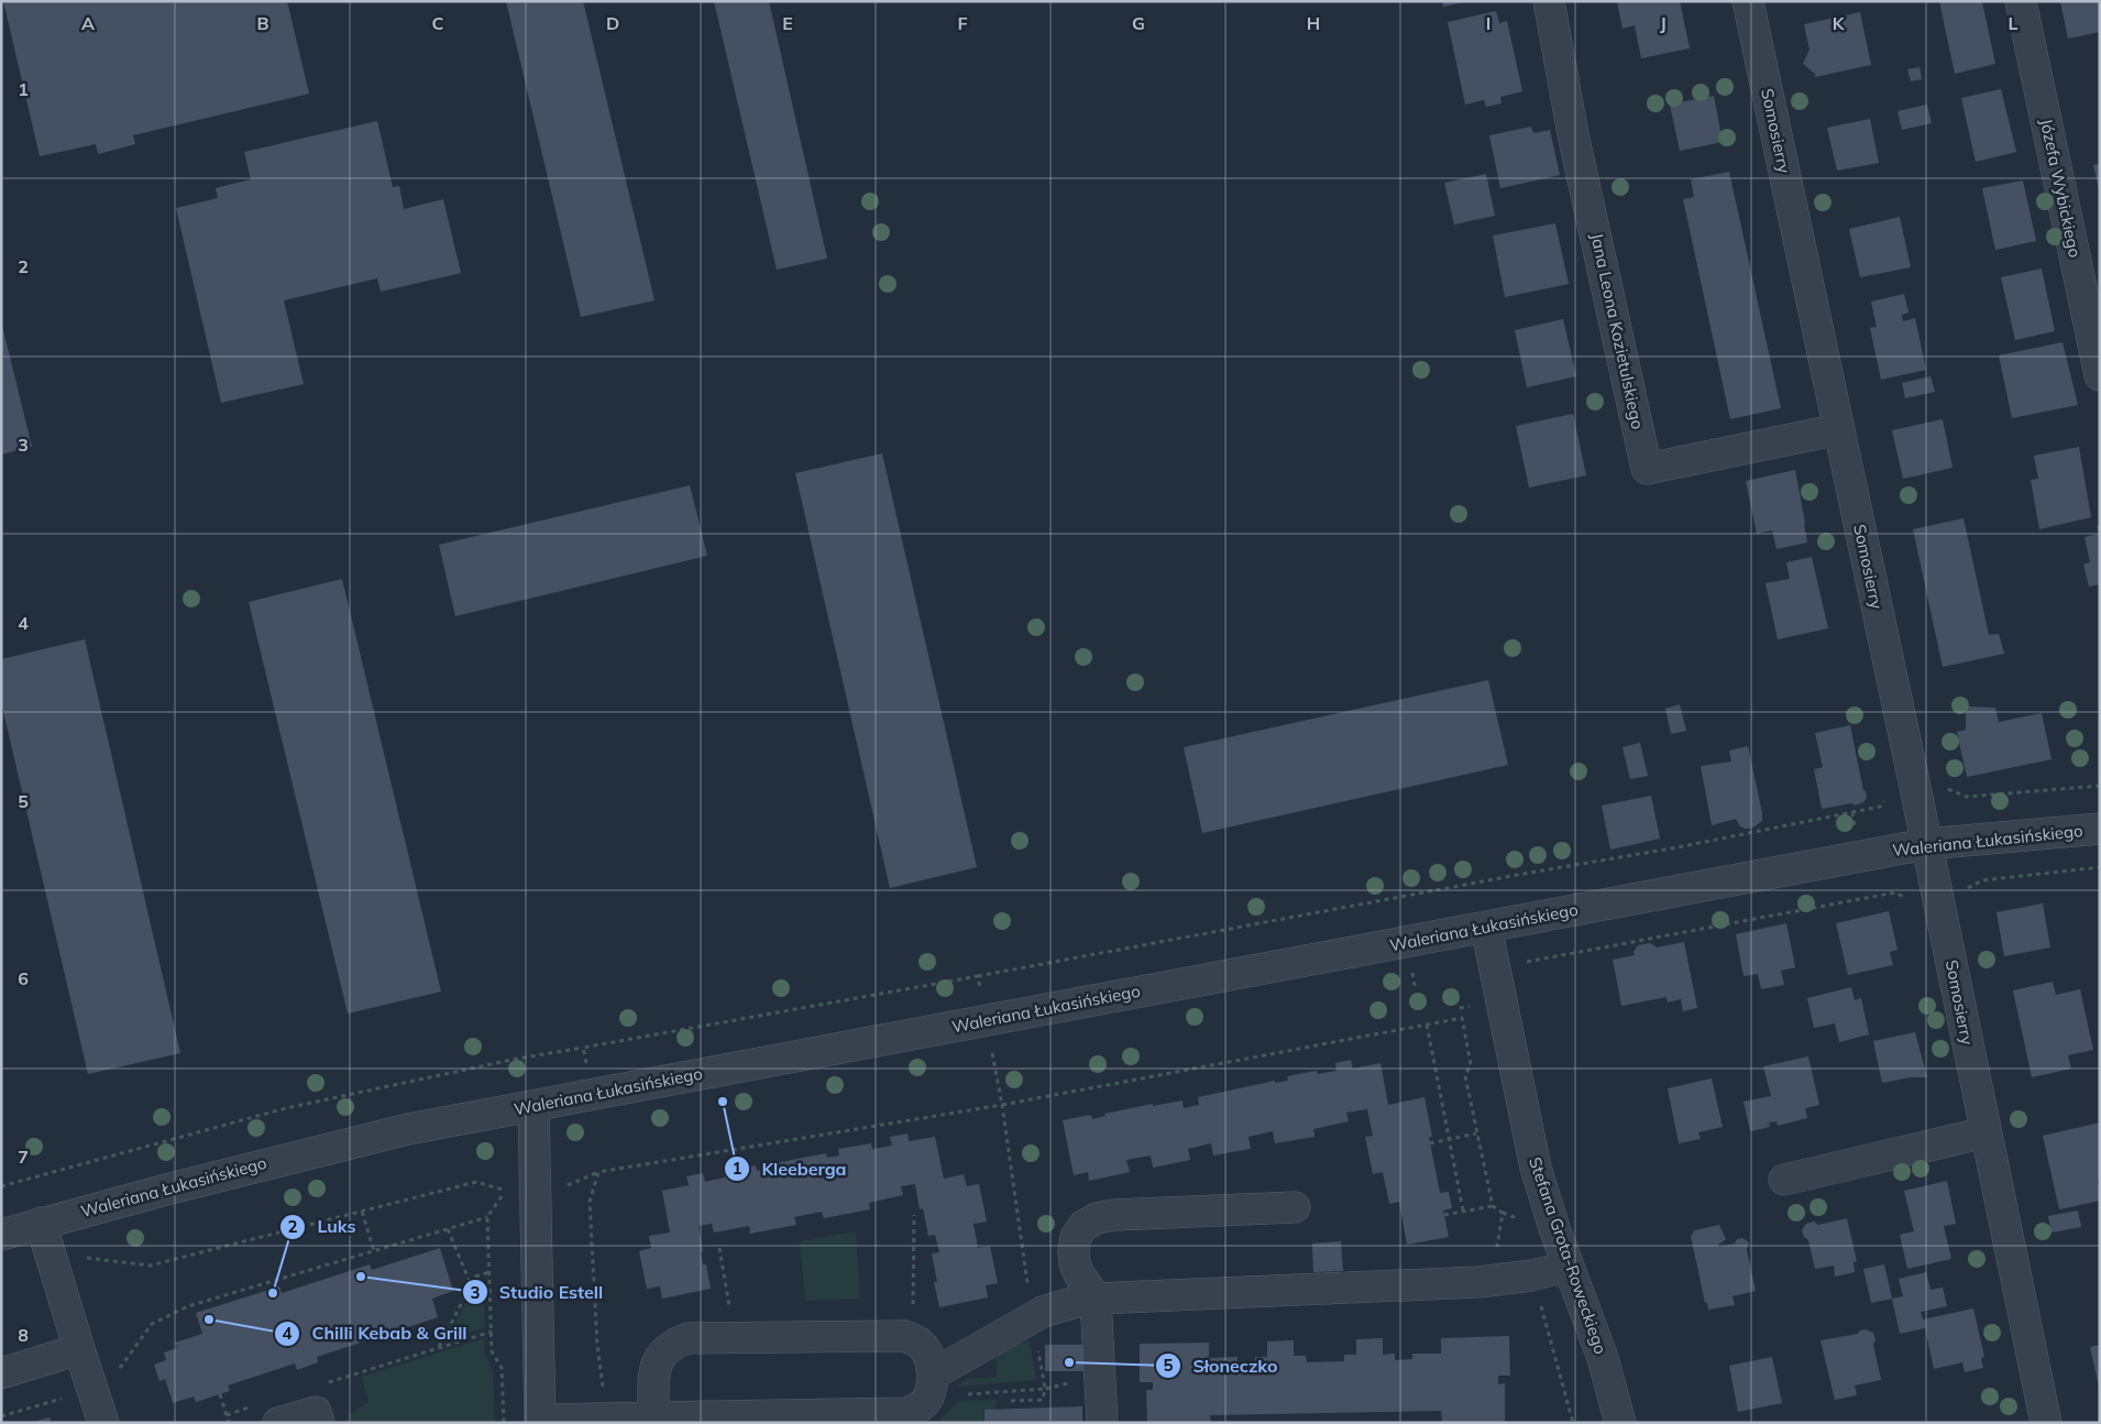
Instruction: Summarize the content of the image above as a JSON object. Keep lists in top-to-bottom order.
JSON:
{
  "streets": {
    "street": [
      "Somosierry",
      "Józefa Wybickiego",
      "Jana Leona Kozietulskiego",
      "Waleriana Łukasińskiego",
      "Stefana Grota-Roweckiego"
    ]
  },
  "crossings": [
    ["Somosierry", "Jana Leona Kozietulskiego"],
    ["Somosierry", "Waleriana Łukasińskiego"],
    ["Waleriana Łukasińskiego", "Stefana Grota-Roweckiego"]
  ],
  "places": [
    "Kleeberga",
    "Studio Estell",
    "Luks",
    "Chilli Kebab & Grill",
    "Słoneczko"
  ],
  "grid": {
    "columns": [
      "A",
      "B",
      "C",
      "D",
      "E",
      "F",
      "G",
      "H",
      "I",
      "J",
      "K",
      "L"
    ],
    "rows": [
      "1",
      "2",
      "3",
      "4",
      "5",
      "6",
      "7",
      "8"
    ]
  }
}
